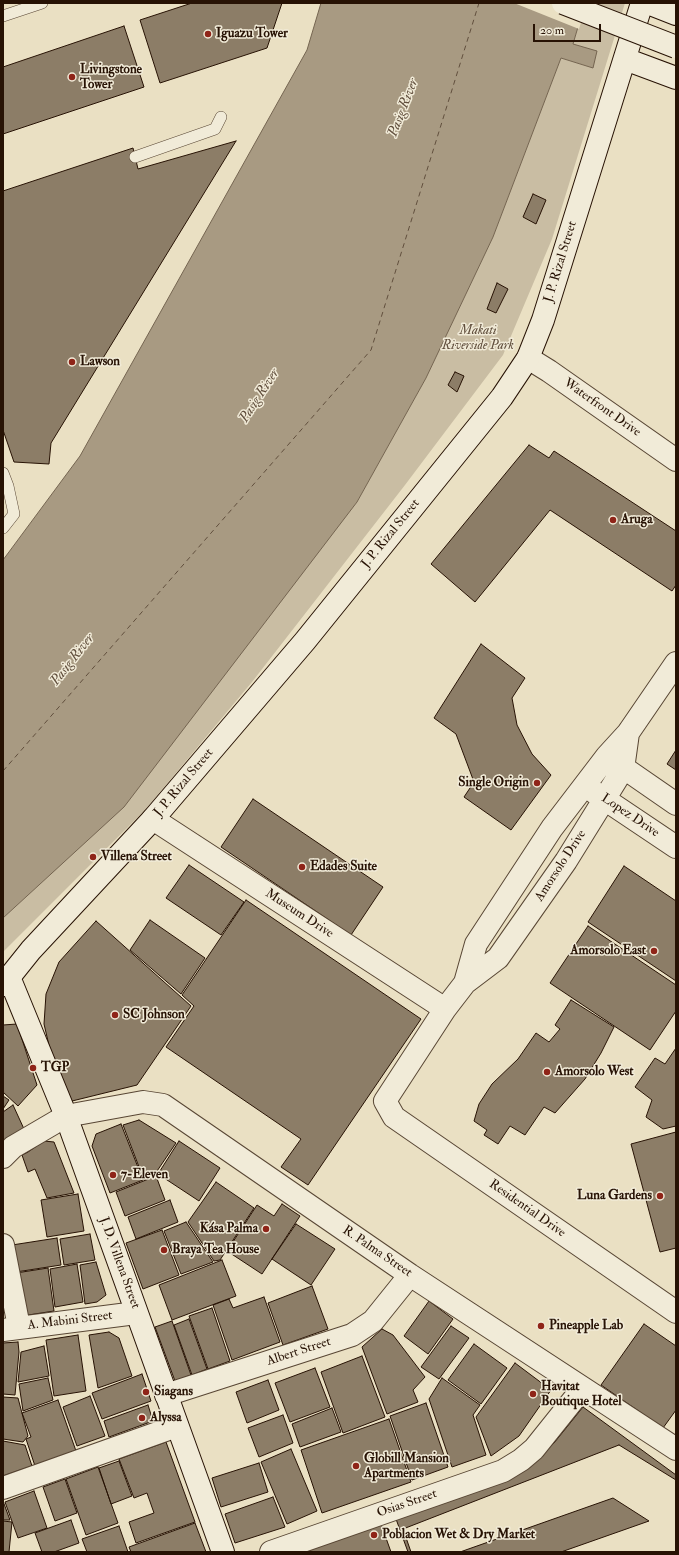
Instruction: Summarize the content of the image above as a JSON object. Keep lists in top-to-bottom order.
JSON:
{
  "streets": {
    "street": [
      "J. P. Rizal Street",
      "Waterfront Drive",
      "Lopez Drive",
      "Amorsolo Drive",
      "Museum Drive",
      "Residential Drive",
      "R. Palma Street",
      "J. D. Villena Street",
      "A. Mabini Street",
      "Albert Street",
      "Osias Street"
    ]
  },
  "crossings": [
    ["J. P. Rizal Street", "Waterfront Drive"],
    ["J. P. Rizal Street", "Museum Drive"],
    ["J. P. Rizal Street", "J. D. Villena Street"],
    ["Lopez Drive", "Amorsolo Drive"],
    ["Amorsolo Drive", "Museum Drive"],
    ["Amorsolo Drive", "Residential Drive"],
    ["R. Palma Street", "J. D. Villena Street"],
    ["R. Palma Street", "Albert Street"],
    ["R. Palma Street", "Osias Street"],
    ["J. D. Villena Street", "A. Mabini Street"],
    ["J. D. Villena Street", "Albert Street"]
  ],
  "water": ["Pasig River"],
  "parks": ["Makati Riverside Park"],
  "places": [
    "Iguazu Tower",
    "Livingstone Tower",
    "Lawson",
    "Aruga",
    "Single Origin",
    "Villena Street",
    "Edades Suite",
    "Amorsolo East",
    "SC Johnson",
    "TGP",
    "Amorsolo West",
    "7-Eleven",
    "Luna Gardens",
    "Kása Palma",
    "Braya Tea House",
    "Pineapple Lab",
    "Siagans",
    "Havitat Boutique Hotel",
    "Alyssa",
    "Globill Mansion Apartments",
    "Poblacion Wet & Dry Market"
  ],
  "scale_bar": "20 m"
}
